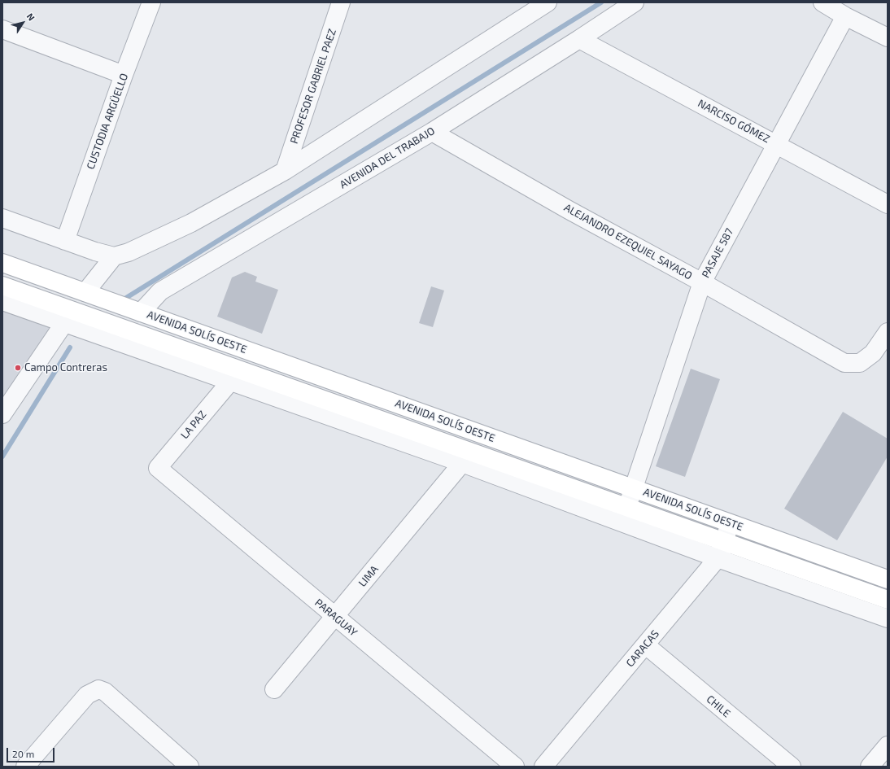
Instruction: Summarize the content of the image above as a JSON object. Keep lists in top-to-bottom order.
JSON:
{
  "streets": {
    "main road": ["AVENIDA SOLÍS OESTE"],
    "street": [
      "PROFESOR GABRIEL PAEZ",
      "CUSTODIA ARGÜELLO",
      "NARCISO GÓMEZ",
      "AVENIDA DEL TRABAJO",
      "ALEJANDRO EZEQUIEL SAYAGO",
      "PASAJE 587",
      "LA PAZ",
      "LIMA",
      "PARAGUAY",
      "CARACAS",
      "CHILE"
    ]
  },
  "crossings": [
    ["NARCISO GÓMEZ", "AVENIDA DEL TRABAJO"],
    ["NARCISO GÓMEZ", "PASAJE 587"],
    ["AVENIDA DEL TRABAJO", "ALEJANDRO EZEQUIEL SAYAGO"],
    ["AVENIDA DEL TRABAJO", "AVENIDA SOLÍS OESTE"],
    ["ALEJANDRO EZEQUIEL SAYAGO", "PASAJE 587"],
    ["PASAJE 587", "AVENIDA SOLÍS OESTE"],
    ["AVENIDA SOLÍS OESTE", "CARACAS"],
    ["LA PAZ", "PARAGUAY"],
    ["LIMA", "PARAGUAY"],
    ["CARACAS", "CHILE"]
  ],
  "places": ["Campo Contreras"],
  "scale_bar": "20 m",
  "north": "top right"
}
